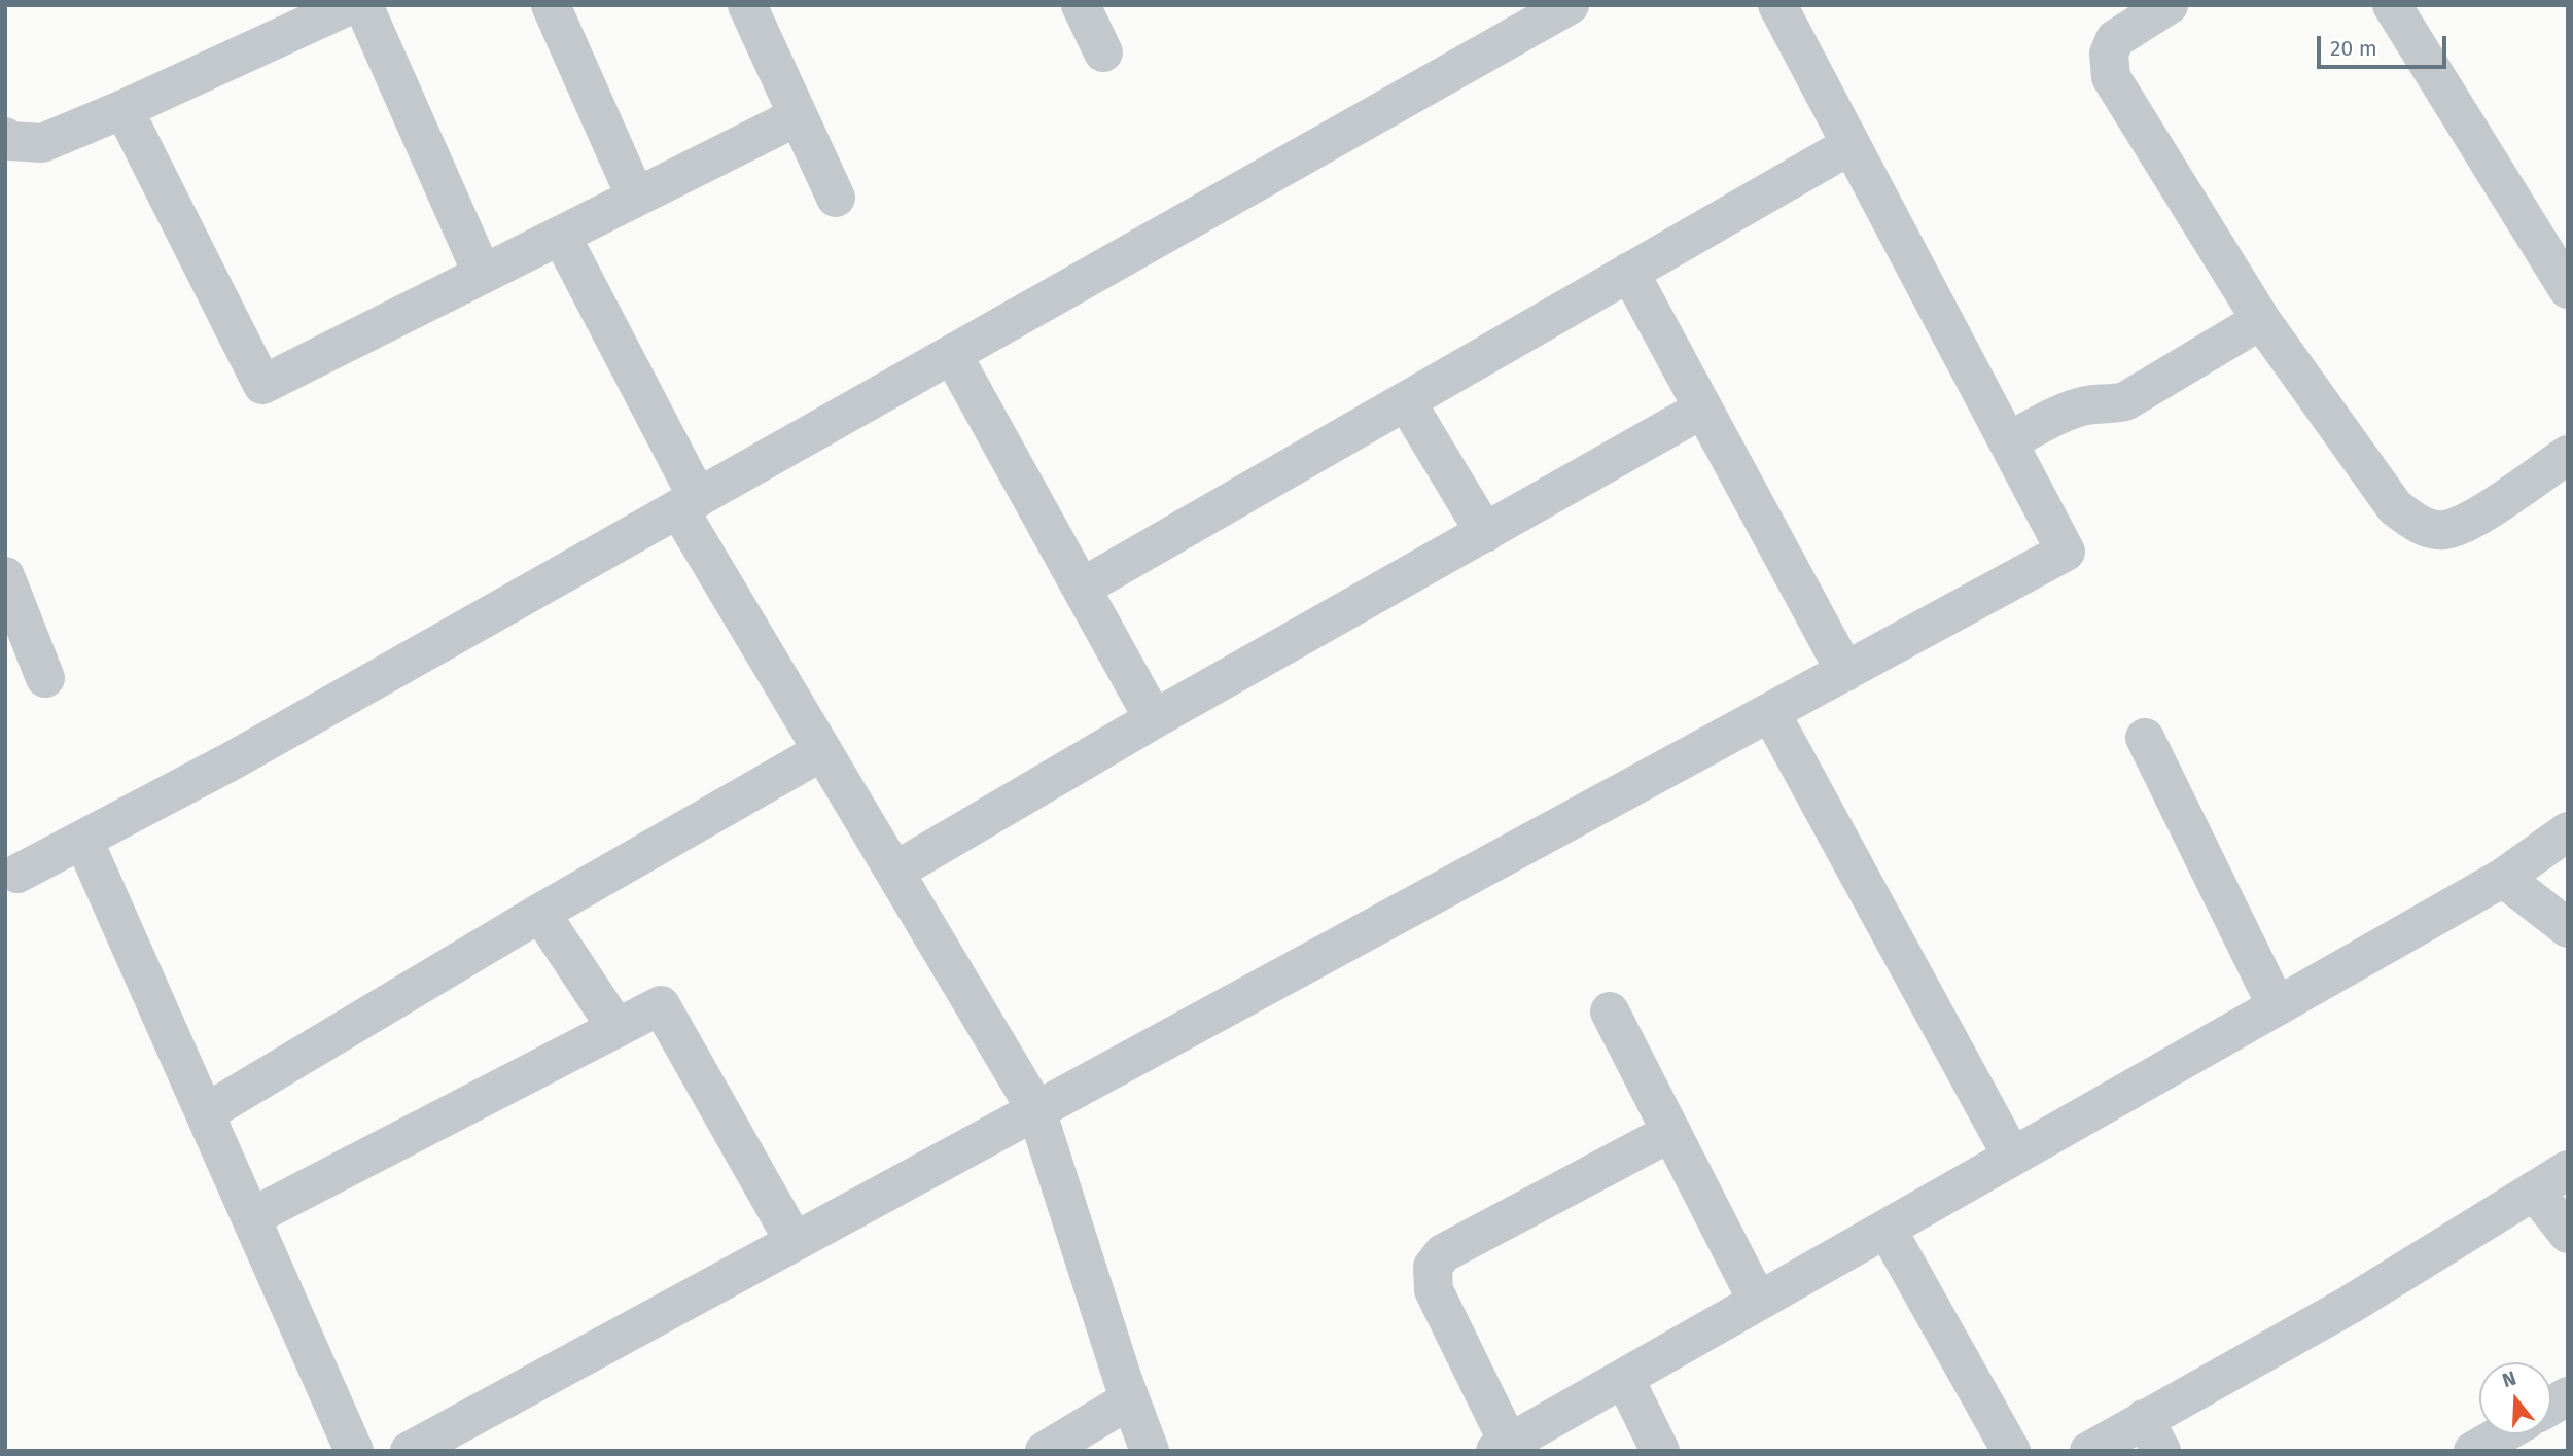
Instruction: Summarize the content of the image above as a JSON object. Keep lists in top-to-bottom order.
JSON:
{
  "scale_bar": "20 m",
  "north": "top"
}
